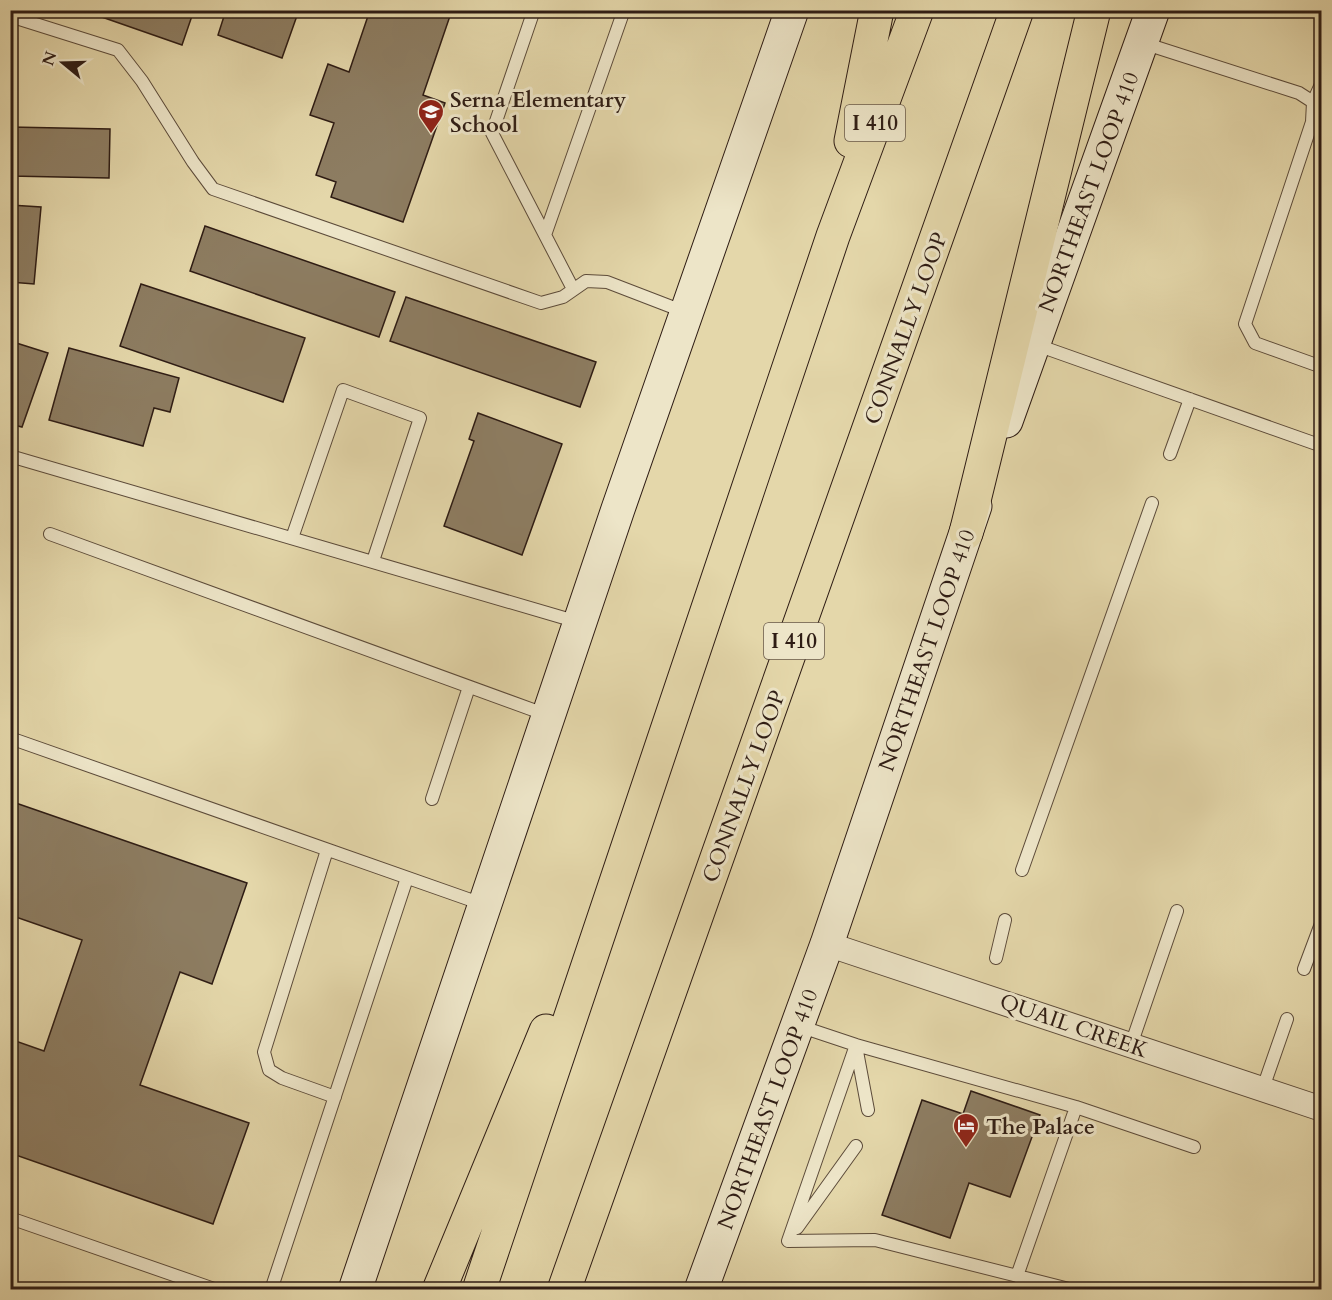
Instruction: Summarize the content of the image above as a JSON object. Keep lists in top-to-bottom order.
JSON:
{
  "streets": {
    "highway": ["I 410", "CONNALLY LOOP"],
    "main road": ["NORTHEAST LOOP 410"],
    "street": ["QUAIL CREEK"]
  },
  "crossings": [
    ["NORTHEAST LOOP 410", "QUAIL CREEK"]
  ],
  "places": {
    "school or university": ["Serna Elementary School"],
    "hotel": ["The Palace"]
  },
  "north": "left"
}
